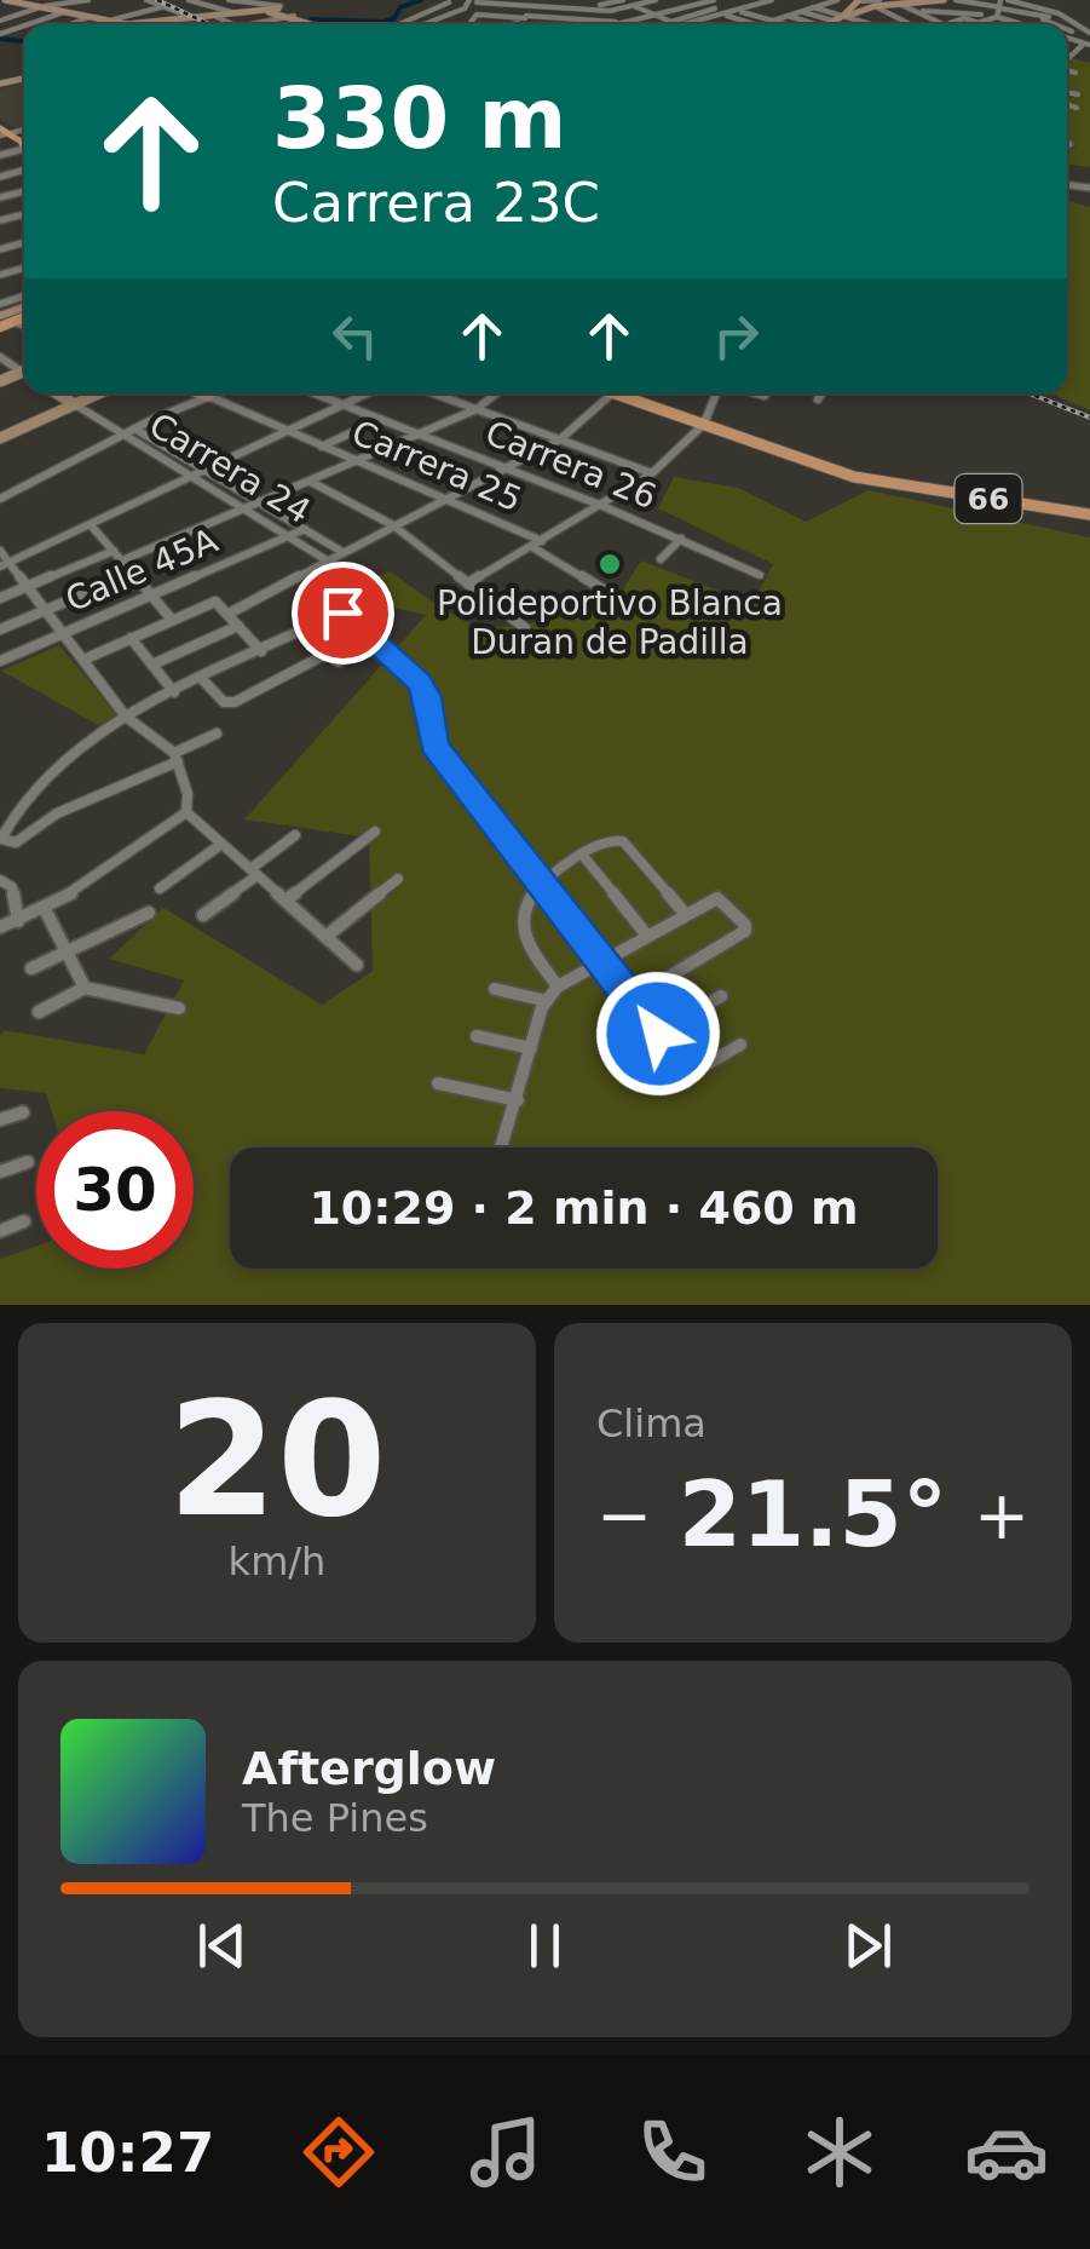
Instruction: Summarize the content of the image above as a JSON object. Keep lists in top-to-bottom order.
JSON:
{
  "streets": {
    "main road": ["Carrera 25", "Carrera 24", "66"],
    "street": ["Carrera 26", "Calle 45A"]
  },
  "crossings": [
    ["Carrera 24", "Calle 45A"]
  ],
  "places": ["Polideportivo Blanca Duran de Padilla"],
  "page": {
    "turn": ["330 m", "Carrera 23C"],
    "limit": "30",
    "trip": "10:29 · 2 min · 460 m",
    "tile": [
      ["20", "km/h"],
      "Clima"
    ],
    "heat": ["−", "21.5°", "+"],
    "song": ["Afterglow", "The Pines"],
    "tabs": "10:27"
  }
}
